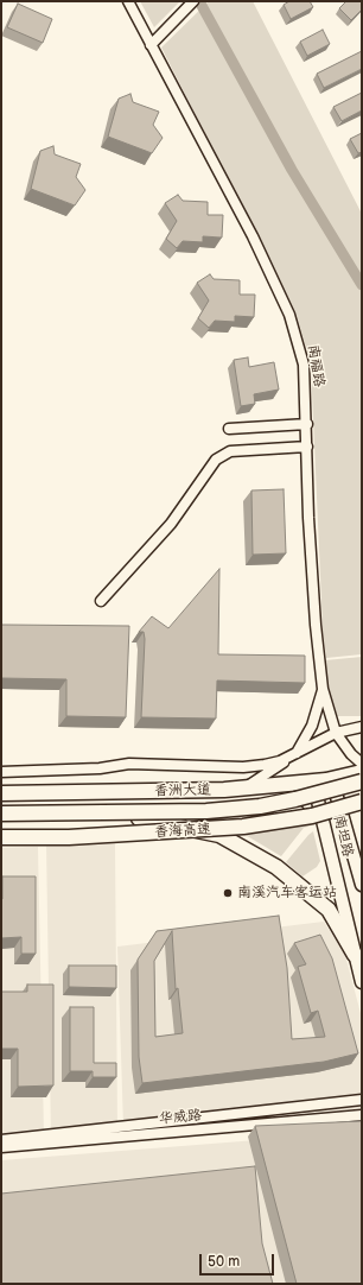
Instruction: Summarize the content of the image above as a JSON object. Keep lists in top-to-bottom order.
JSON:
{
  "streets": {
    "highway": ["香洲大道", "香海高速"],
    "main road": ["南坦路"],
    "street": ["南福路", "华威路"]
  },
  "crossings": [
    ["香洲大道", "南坦路"]
  ],
  "places": ["南溪汽车客运站"],
  "scale_bar": "50 m"
}
